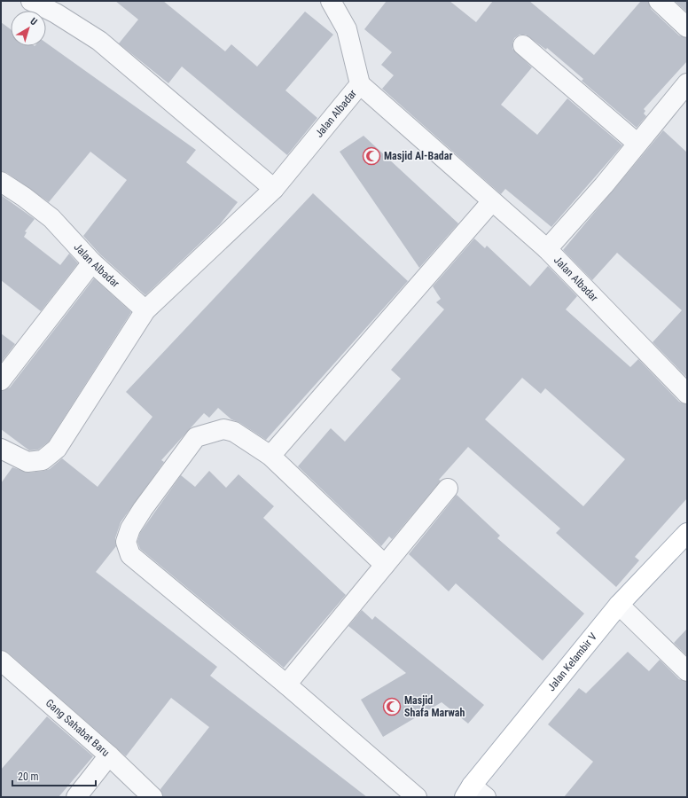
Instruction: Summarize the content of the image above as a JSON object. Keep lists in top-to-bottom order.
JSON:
{
  "streets": {
    "main road": ["Jalan Kelambir V"],
    "street": ["Jalan Albadar", "Gang Sahabat Baru"]
  },
  "places": {
    "mosque": ["Masjid Al-Badar", "Masjid Shafa Marwah"]
  },
  "scale_bar": "20 m",
  "north": "top right"
}
